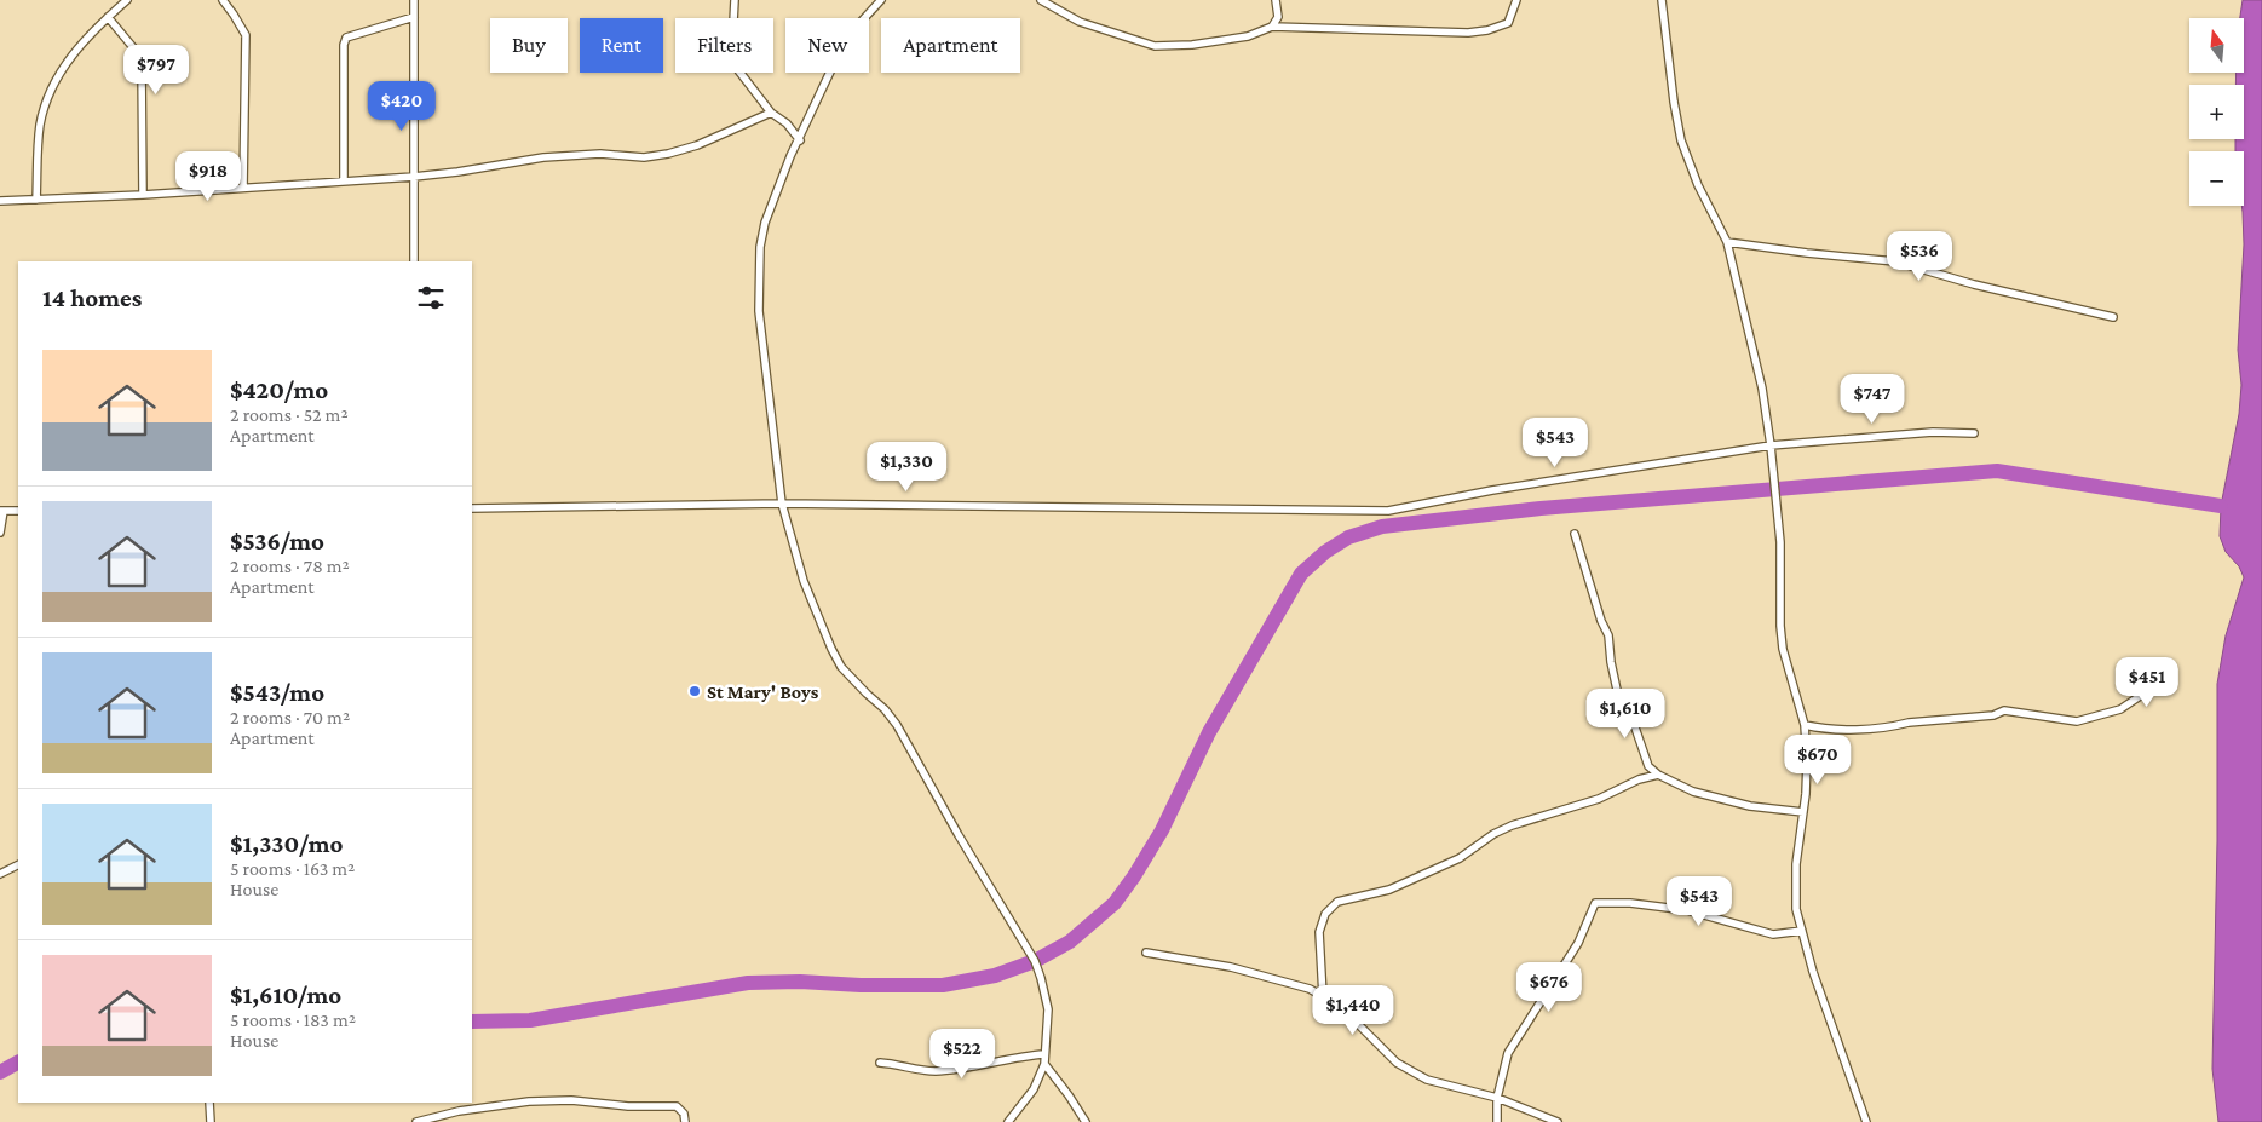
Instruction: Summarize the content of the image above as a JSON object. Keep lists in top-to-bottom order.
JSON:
{
  "places": ["St Mary' Boys"],
  "north": "top",
  "page": {
    "map_buttons": ["+", "−"],
    "chip": [
      "Buy",
      "Rent",
      "Filters",
      "New",
      "Apartment"
    ],
    "price": [
      "$797",
      "$420",
      "$918",
      "$536",
      "$747",
      "$543",
      "$1,330",
      "$451",
      "$1,610",
      "$670",
      "$543",
      "$676",
      "$1,440",
      "$522"
    ],
    "heading": "14 homes",
    "list": [
      {
        "name": "$420/mo",
        "note": "2 rooms · 52 m² · Apartment"
      },
      {
        "name": "$536/mo",
        "note": "2 rooms · 78 m² · Apartment"
      },
      {
        "name": "$543/mo",
        "note": "2 rooms · 70 m² · Apartment"
      },
      {
        "name": "$1,330/mo",
        "note": "5 rooms · 163 m² · House"
      },
      {
        "name": "$1,610/mo",
        "note": "5 rooms · 183 m² · House"
      }
    ]
  }
}
